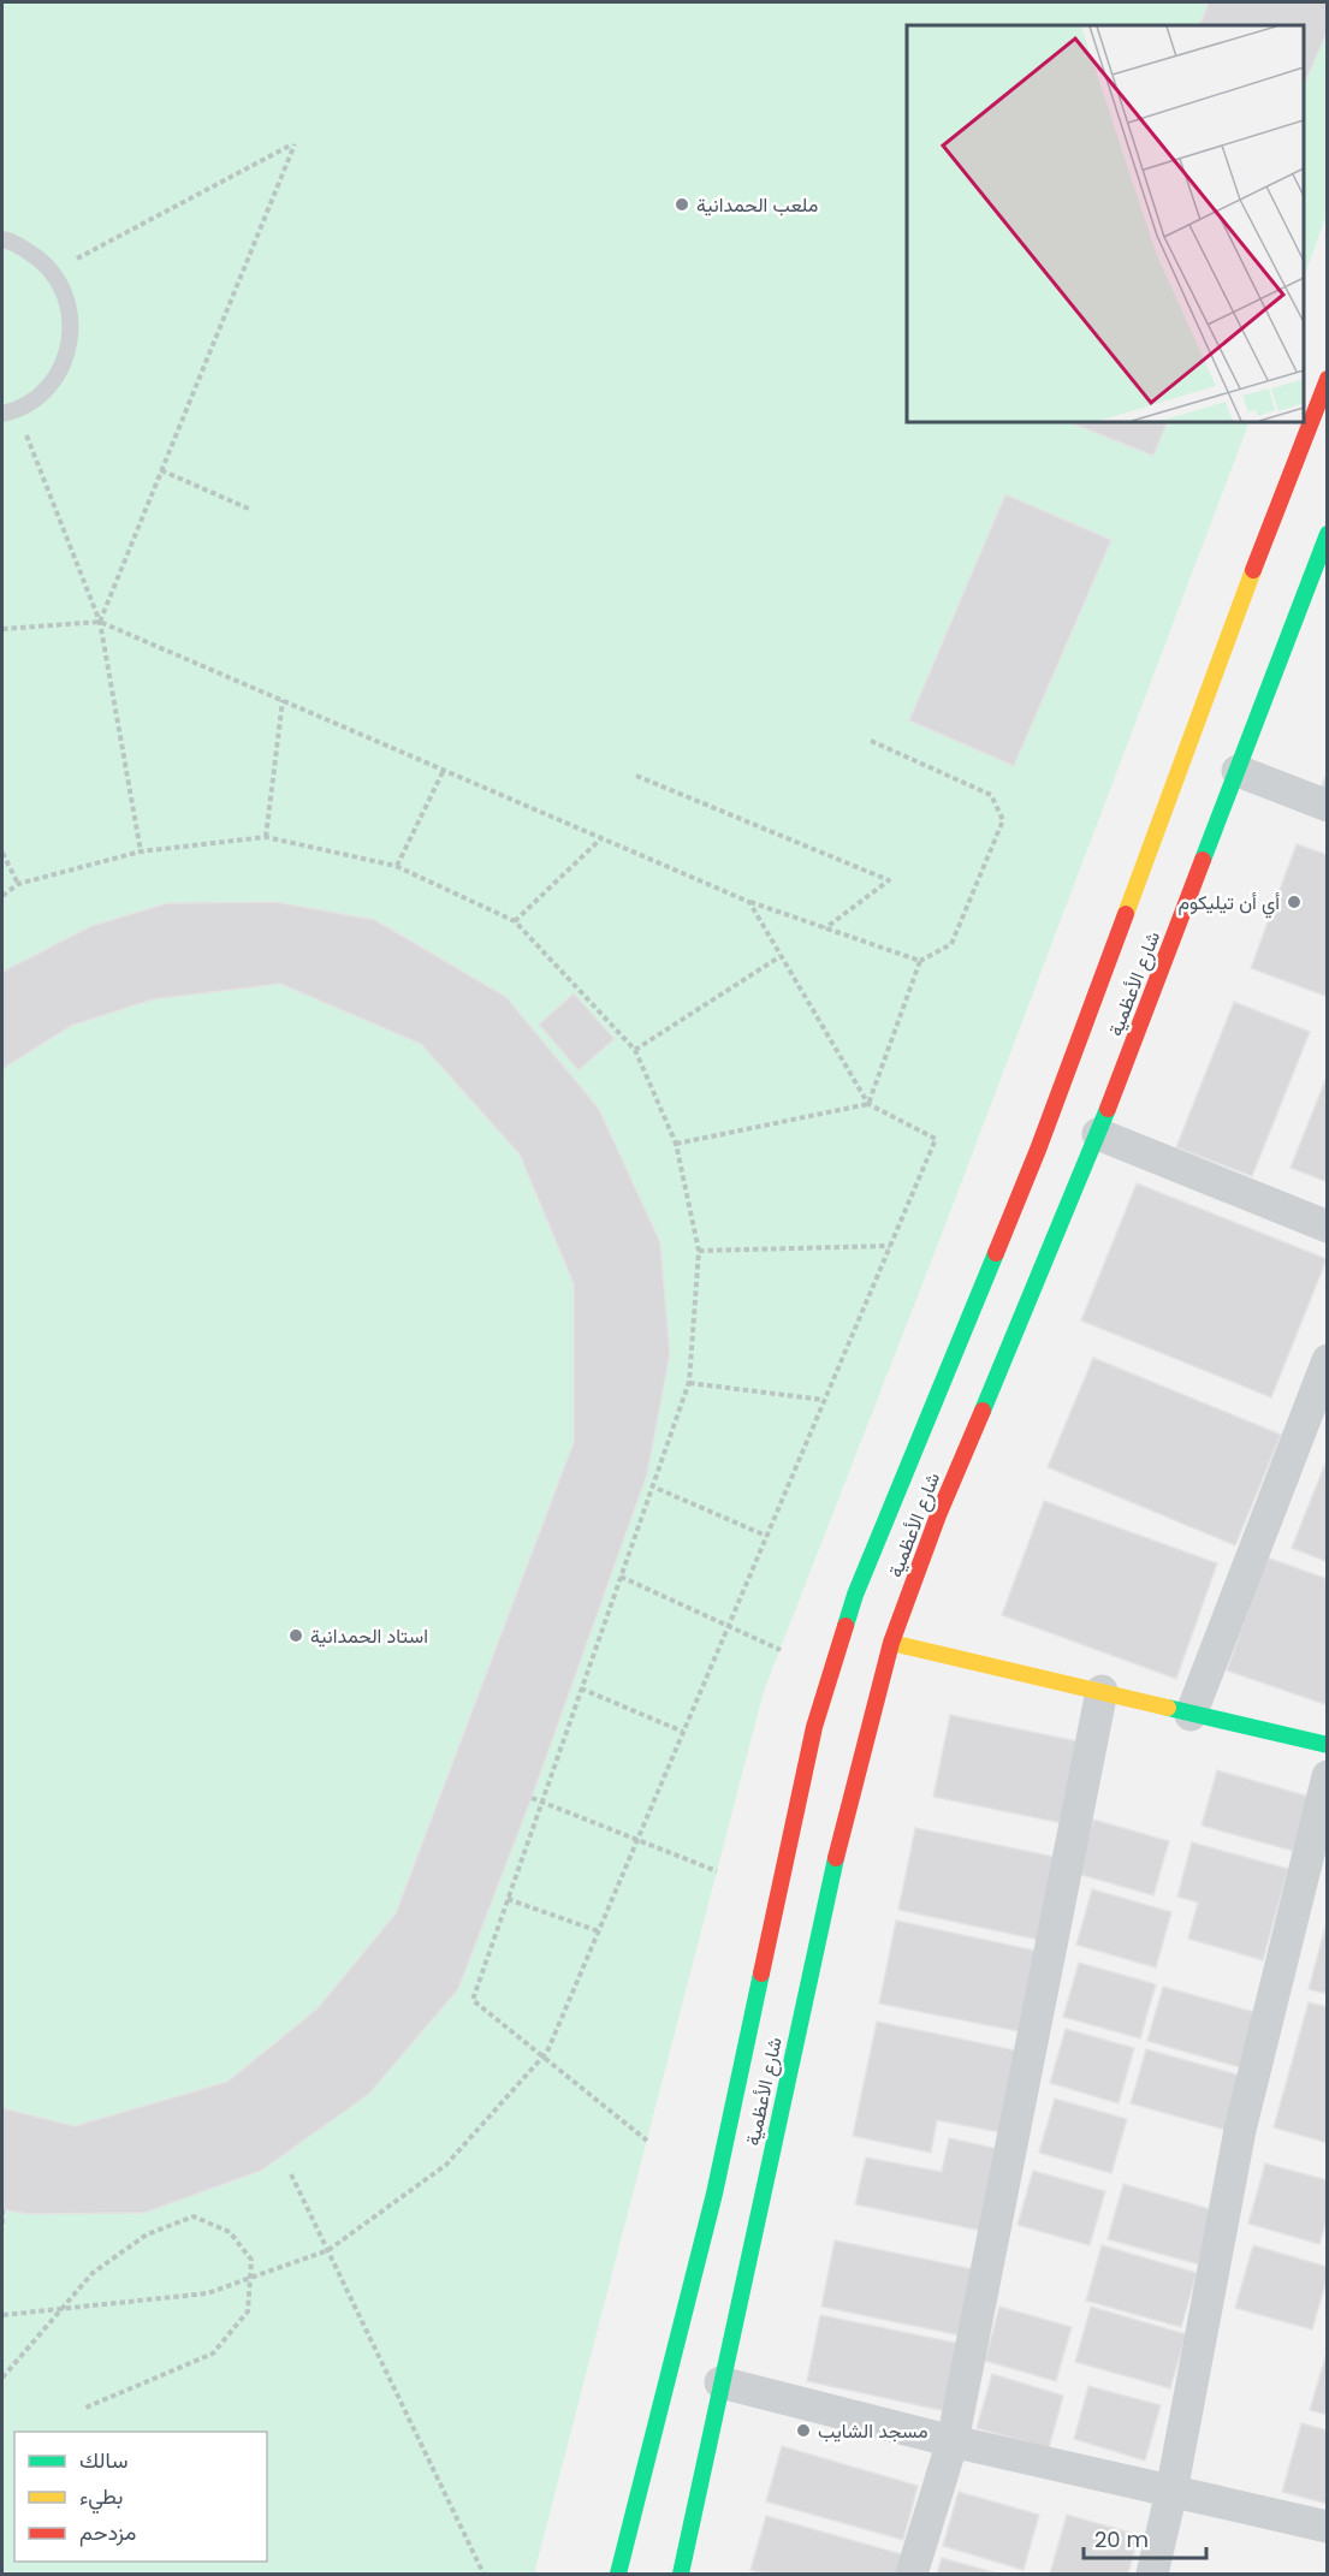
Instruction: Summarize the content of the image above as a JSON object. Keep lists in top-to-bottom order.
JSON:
{
  "streets": {
    "street": ["شارع الأعظمية"]
  },
  "places": [
    "ملعب الحمدانية",
    "أي أن تيليكوم",
    "استاد الحمدانية",
    "مسجد الشايب"
  ],
  "legend": ["سالك", "بطيء", "مزدحم"],
  "scale_bar": "20 m"
}
